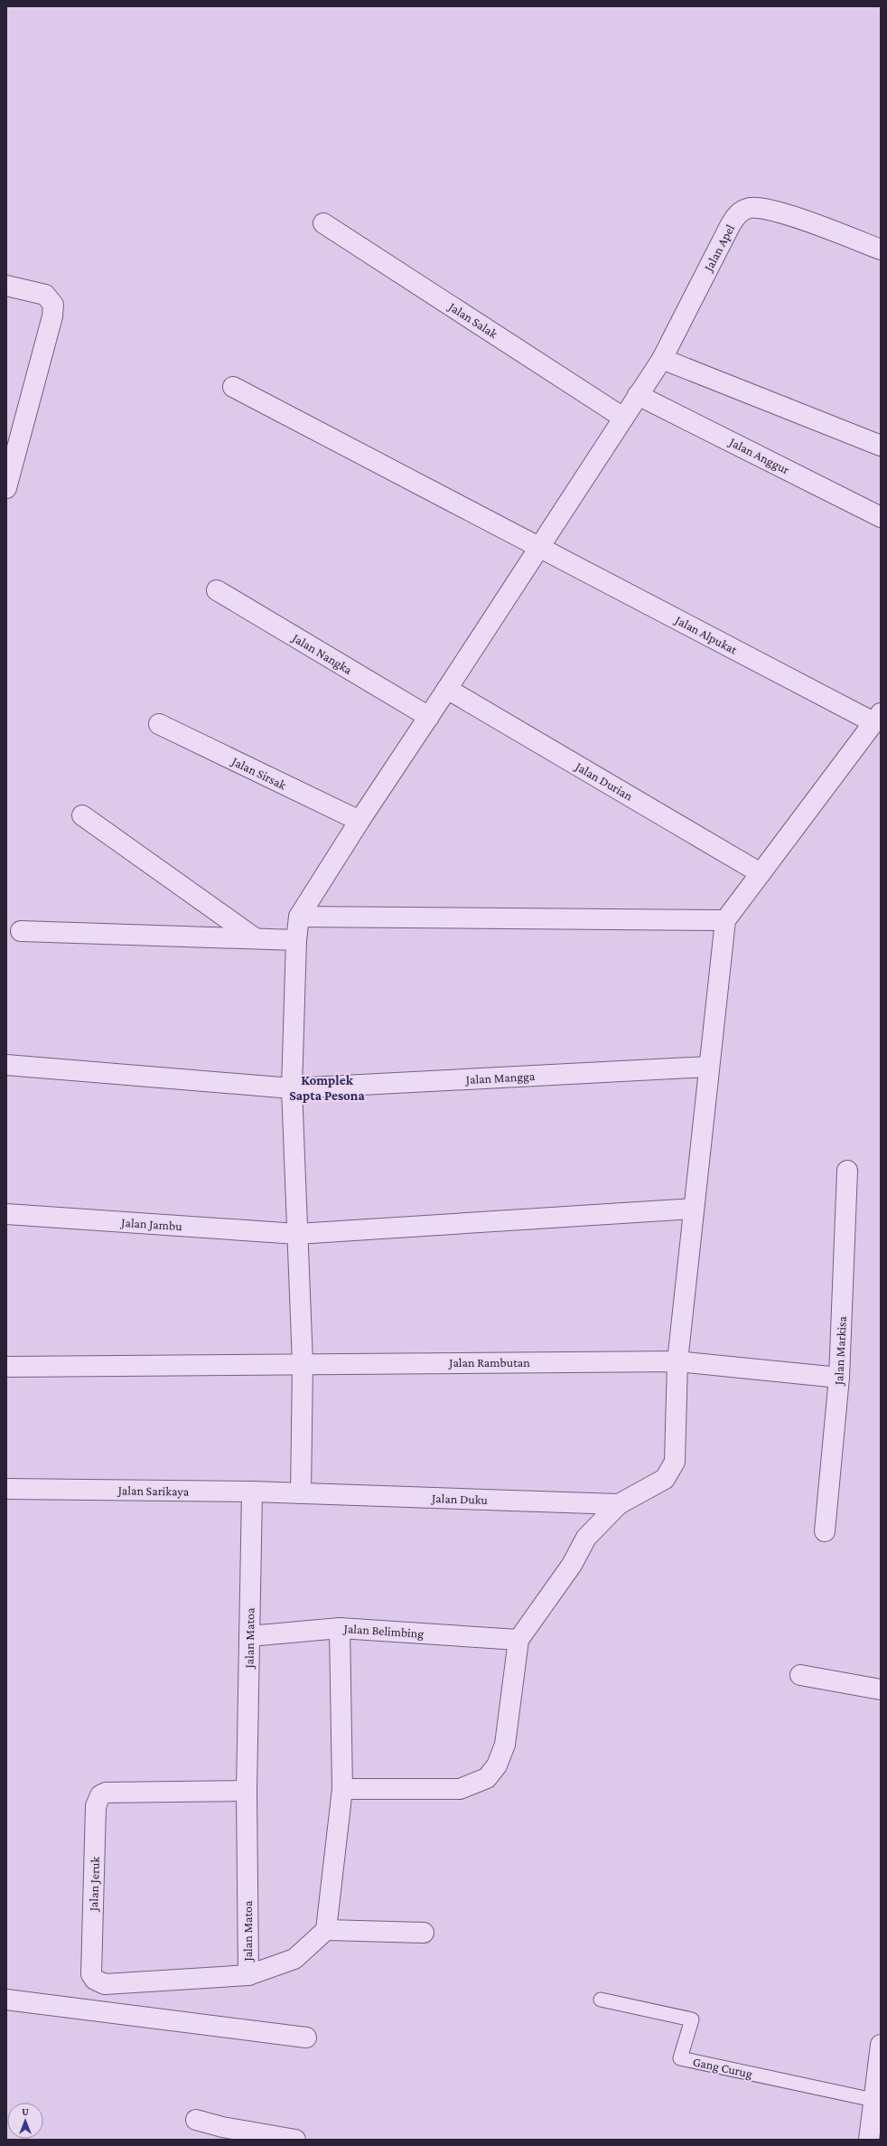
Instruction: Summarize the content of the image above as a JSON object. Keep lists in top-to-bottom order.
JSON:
{
  "streets": {
    "street": [
      "Jalan Apel",
      "Jalan Salak",
      "Jalan Anggur",
      "Jalan Alpukat",
      "Jalan Nangka",
      "Jalan Sirsak",
      "Jalan Durian",
      "Jalan Mangga",
      "Jalan Jambu",
      "Jalan Markisa",
      "Jalan Rambutan",
      "Jalan Sarikaya",
      "Jalan Duku",
      "Jalan Belimbing",
      "Jalan Matoa",
      "Jalan Jeruk"
    ],
    "lane": ["Gang Curug"]
  },
  "crossings": [
    ["Jalan Apel", "Jalan Salak"],
    ["Jalan Apel", "Jalan Anggur"],
    ["Jalan Apel", "Jalan Alpukat"],
    ["Jalan Apel", "Jalan Nangka"],
    ["Jalan Apel", "Jalan Sirsak"],
    ["Jalan Apel", "Jalan Durian"],
    ["Jalan Markisa", "Jalan Rambutan"],
    ["Jalan Sarikaya", "Jalan Duku"],
    ["Jalan Sarikaya", "Jalan Matoa"],
    ["Jalan Belimbing", "Jalan Matoa"],
    ["Jalan Matoa", "Jalan Jeruk"]
  ],
  "districts": ["Komplek Sapta Pesona"],
  "north": "top"
}
